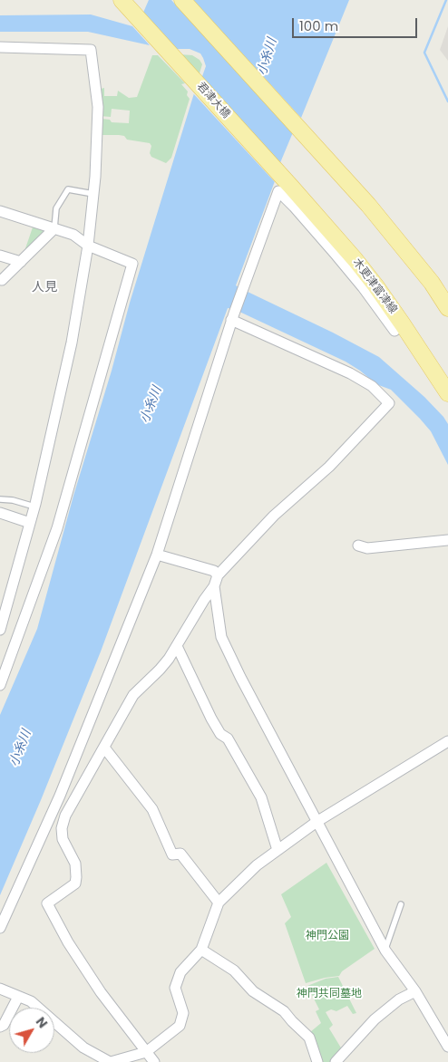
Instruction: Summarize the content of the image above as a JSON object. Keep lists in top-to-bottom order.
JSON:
{
  "streets": {
    "main road": ["君津大橋", "木更津富津線"]
  },
  "crossings": [
    ["君津大橋", "木更津富津線"]
  ],
  "districts": ["人見"],
  "water": ["小糸川"],
  "parks": ["神門公園", "神門共同墓地"],
  "scale_bar": "100 m",
  "north": "top right"
}
